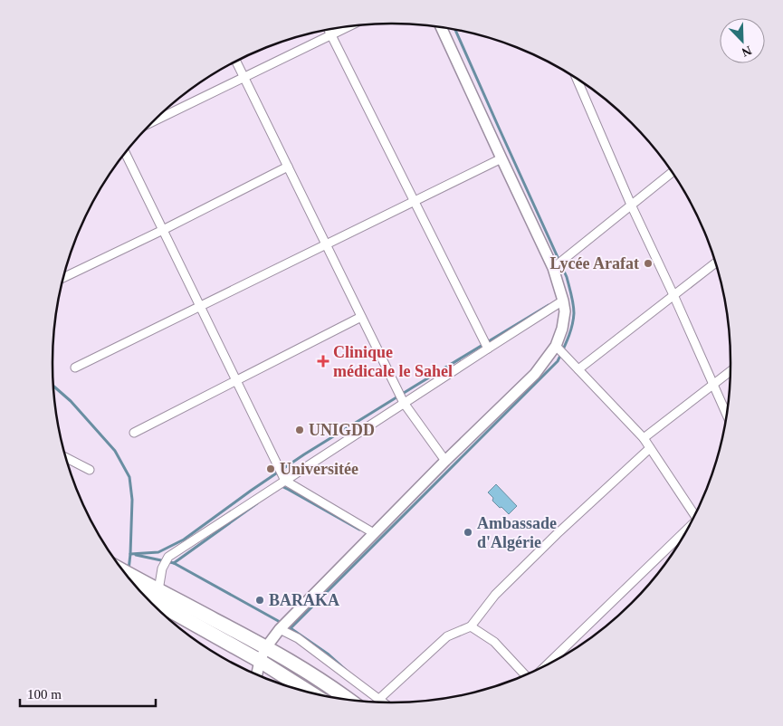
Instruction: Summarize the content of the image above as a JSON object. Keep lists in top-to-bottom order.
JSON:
{
  "places": {
    "other": [
      "Lycée Arafat",
      "UNIGDD",
      "Universitée",
      "Ambassade d'Algérie",
      "BARAKA"
    ],
    "health": ["Clinique médicale le Sahel"]
  },
  "scale_bar": "100 m",
  "north": "bottom right"
}
